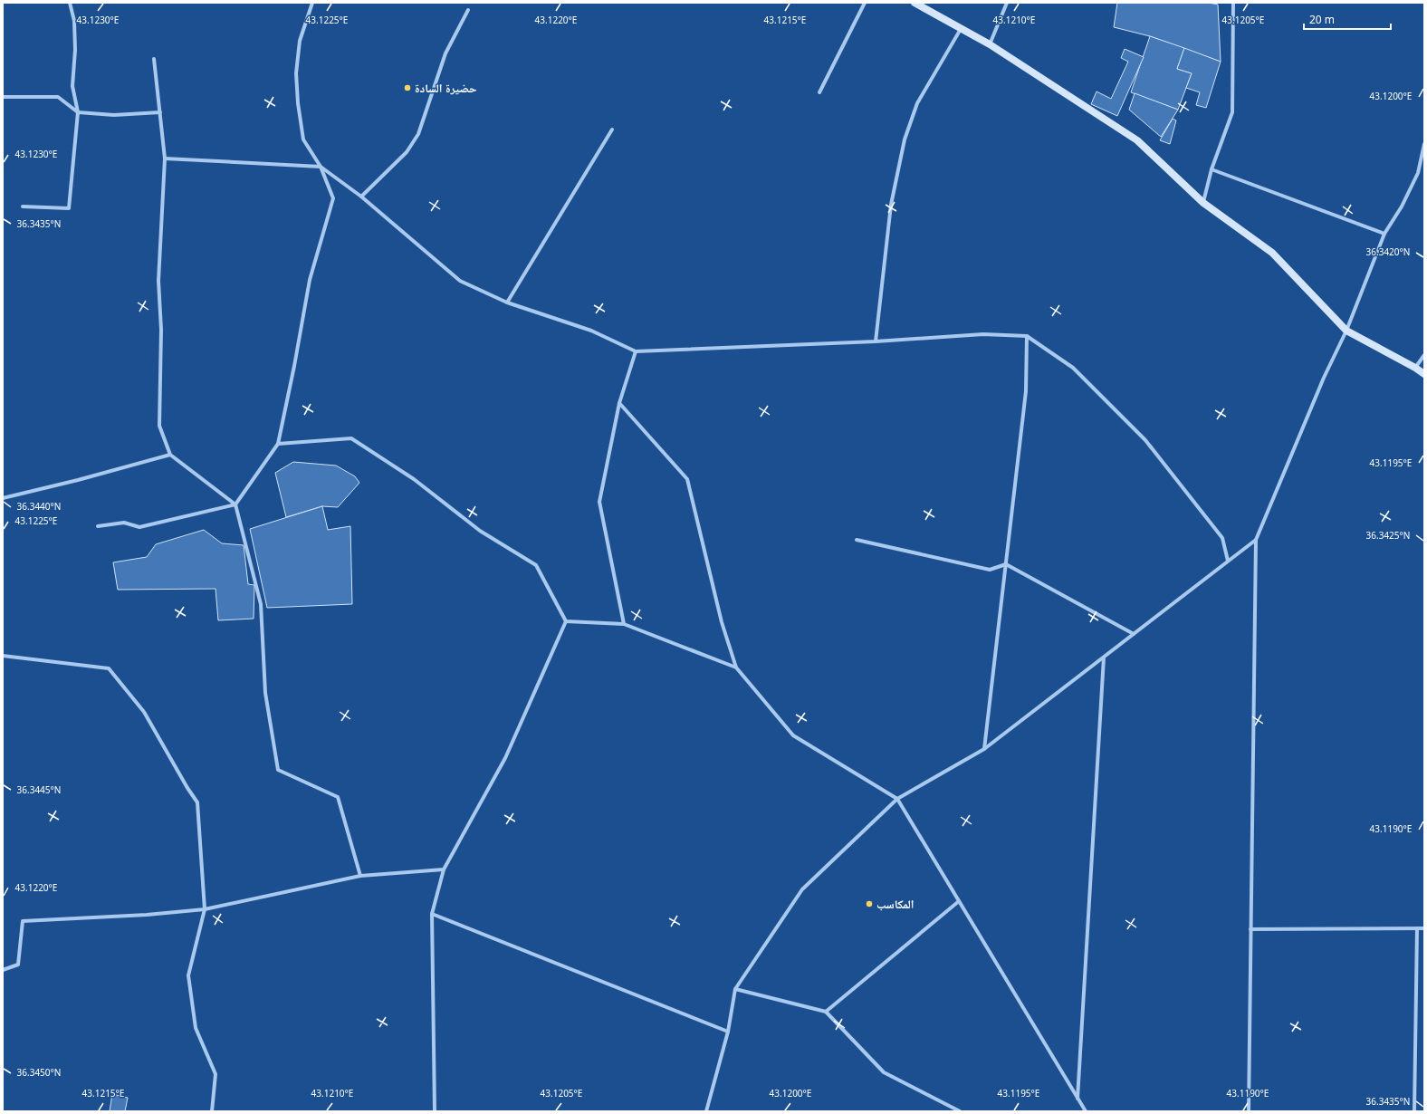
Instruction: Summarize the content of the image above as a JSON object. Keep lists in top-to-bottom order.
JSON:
{
  "places": ["حضيرة السادة", "المكاسب"],
  "scale_bar": "20 m",
  "coordinates": [
    "43.1230°E",
    "43.1225°E",
    "43.1220°E",
    "43.1215°E",
    "43.1210°E",
    "43.1205°E",
    "43.1200°E",
    "36.3435°N",
    "36.3420°N",
    "43.1195°E",
    "36.3440°N",
    "36.3425°N",
    "36.3445°N",
    "43.1190°E",
    "36.3450°N"
  ]
}
